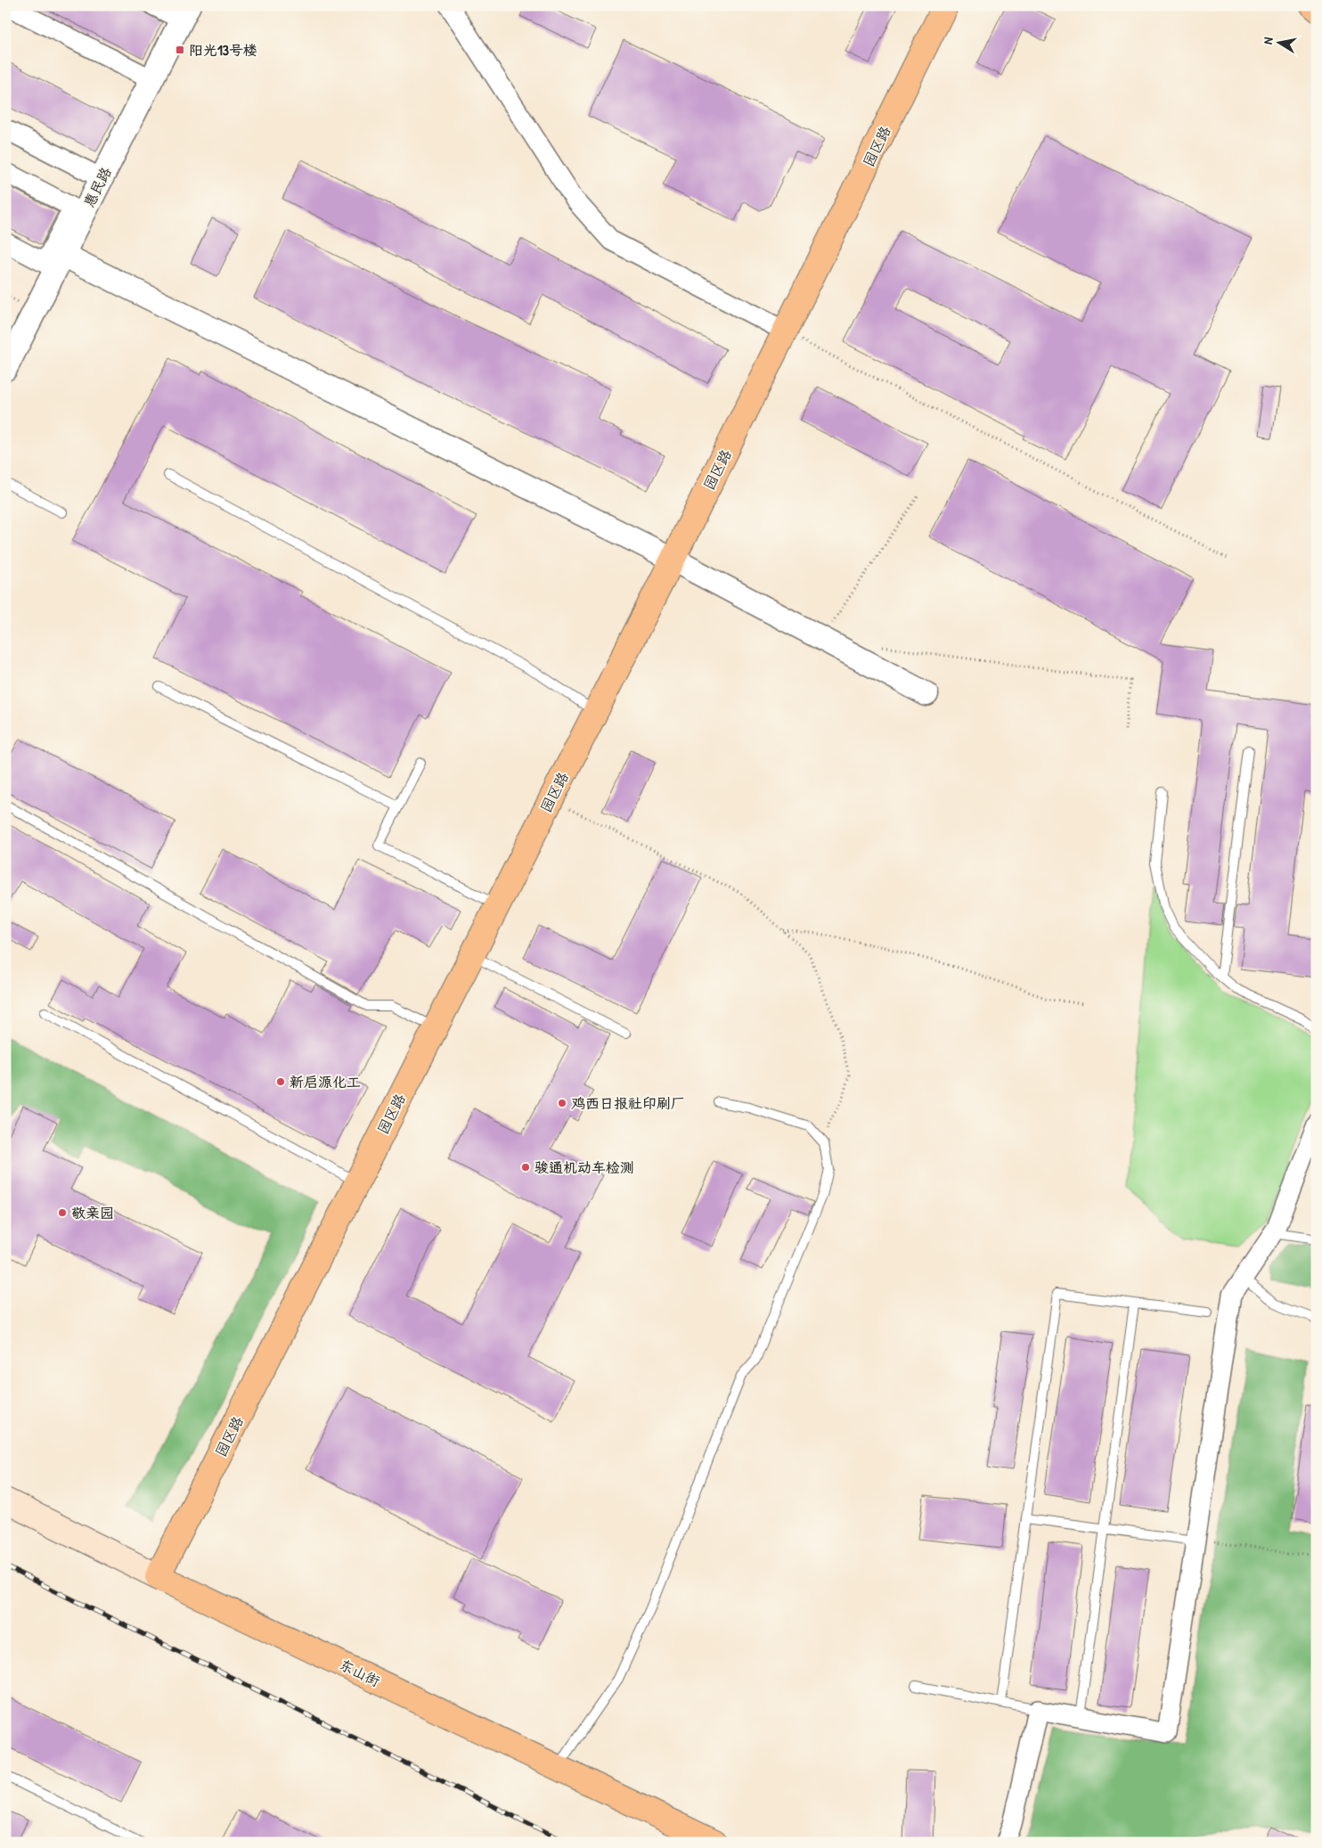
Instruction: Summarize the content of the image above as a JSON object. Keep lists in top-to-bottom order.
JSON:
{
  "streets": {
    "highway": ["园区路", "东山街"],
    "street": ["惠民路"]
  },
  "crossings": [
    ["园区路", "东山街"]
  ],
  "places": {
    "transit": ["阳光13号楼"],
    "other": [
      "新启源化工",
      "鸡西日报社印刷厂",
      "骏通机动车检测",
      "敬亲园"
    ]
  },
  "north": "left"
}
